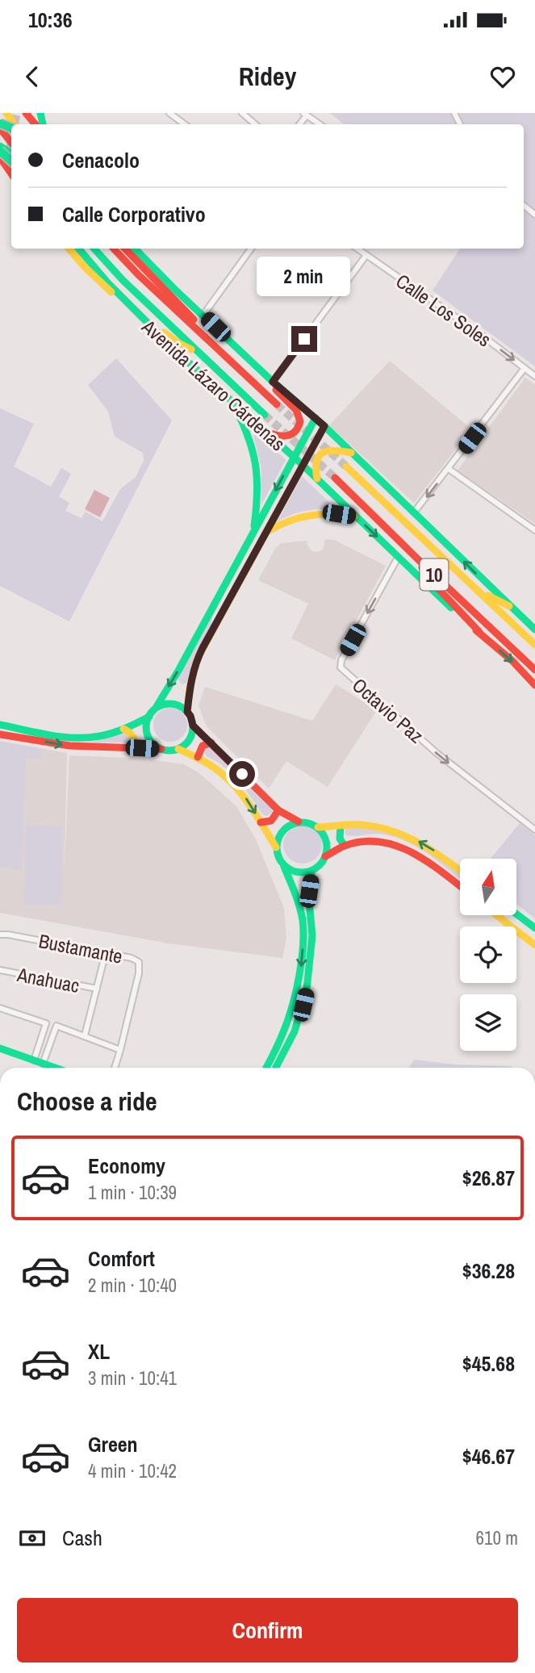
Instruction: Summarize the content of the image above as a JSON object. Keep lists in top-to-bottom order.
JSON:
{
  "streets": {
    "main road": ["Avenida Lázaro Cárdenas", "10"],
    "street": [
      "Calle Los Soles",
      "Octavio Paz",
      "Bustamante",
      "Anahuac"
    ]
  },
  "crossings": [
    ["Avenida Lázaro Cárdenas", "Octavio Paz"]
  ],
  "one_way": ["Calle Los Soles", "Octavio Paz"],
  "north": "top",
  "page": {
    "status": "10:36",
    "header": "Ridey",
    "banner": ["Cenacolo", "Calle Corporativo"],
    "bubble": "2 min",
    "heading": "Choose a ride",
    "list": [
      {
        "name": "Economy",
        "note": "1 min · 10:39",
        "value": "$26.87"
      },
      {
        "name": "Comfort",
        "note": "2 min · 10:40",
        "value": "$36.28"
      },
      {
        "name": "XL",
        "note": "3 min · 10:41",
        "value": "$45.68"
      },
      {
        "name": "Green",
        "note": "4 min · 10:42",
        "value": "$46.67"
      }
    ],
    "pay": ["Cash", "610 m"],
    "buttons": "Confirm"
  }
}
